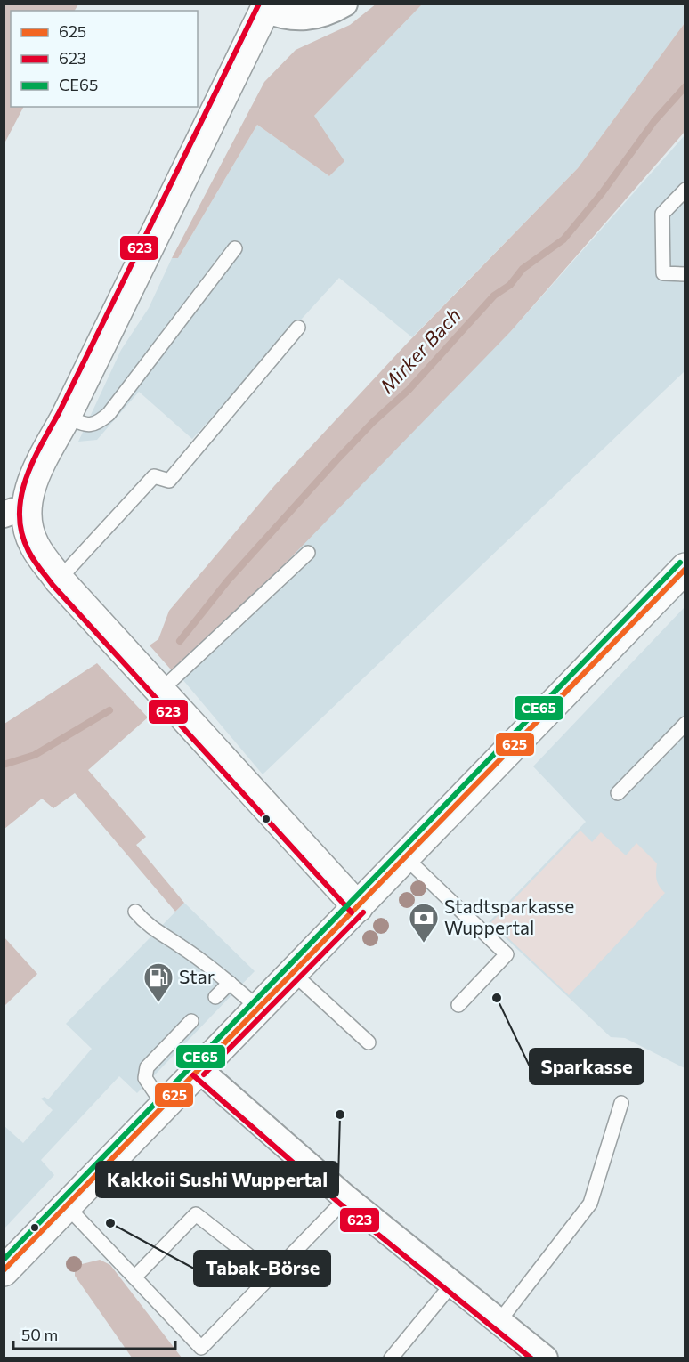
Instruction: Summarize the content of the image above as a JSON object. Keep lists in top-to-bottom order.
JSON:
{
  "water": ["Mirker Bach"],
  "places": {
    "bank": ["Stadtsparkasse Wuppertal"],
    "other": ["Sparkasse", "Kakkoii Sushi Wuppertal", "Tabak-Börse"],
    "fuel station": ["Star"]
  },
  "lines": ["transit line 623", "transit line CE65", "transit line 625"],
  "legend": ["625", "623", "CE65"],
  "scale_bar": "50 m"
}
